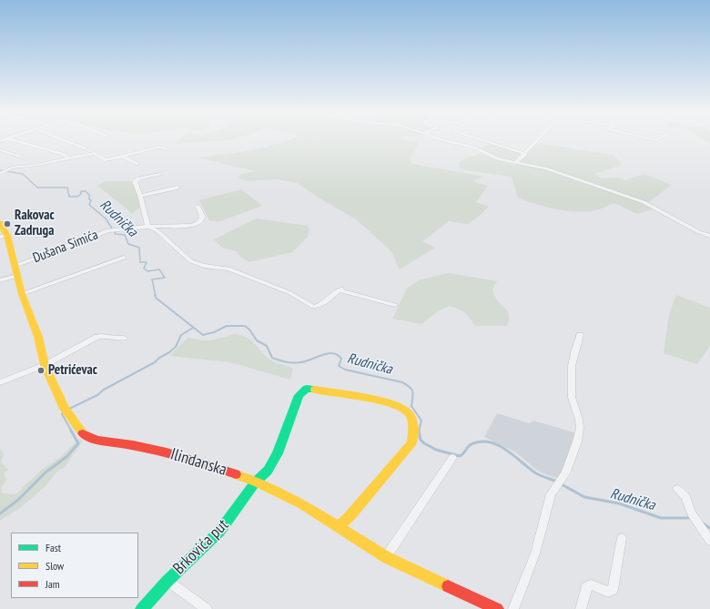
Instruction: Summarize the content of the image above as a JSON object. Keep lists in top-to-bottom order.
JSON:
{
  "streets": {
    "street": ["Dušana Simića", "Ilindanska", "Brkovića put"]
  },
  "crossings": [
    ["Dušana Simića", "Ilindanska"],
    ["Ilindanska", "Brkovića put"]
  ],
  "water": ["Rudnička"],
  "places": ["Rakovac Zadruga", "Petrićevac"],
  "legend": ["Fast", "Slow", "Jam"]
}
